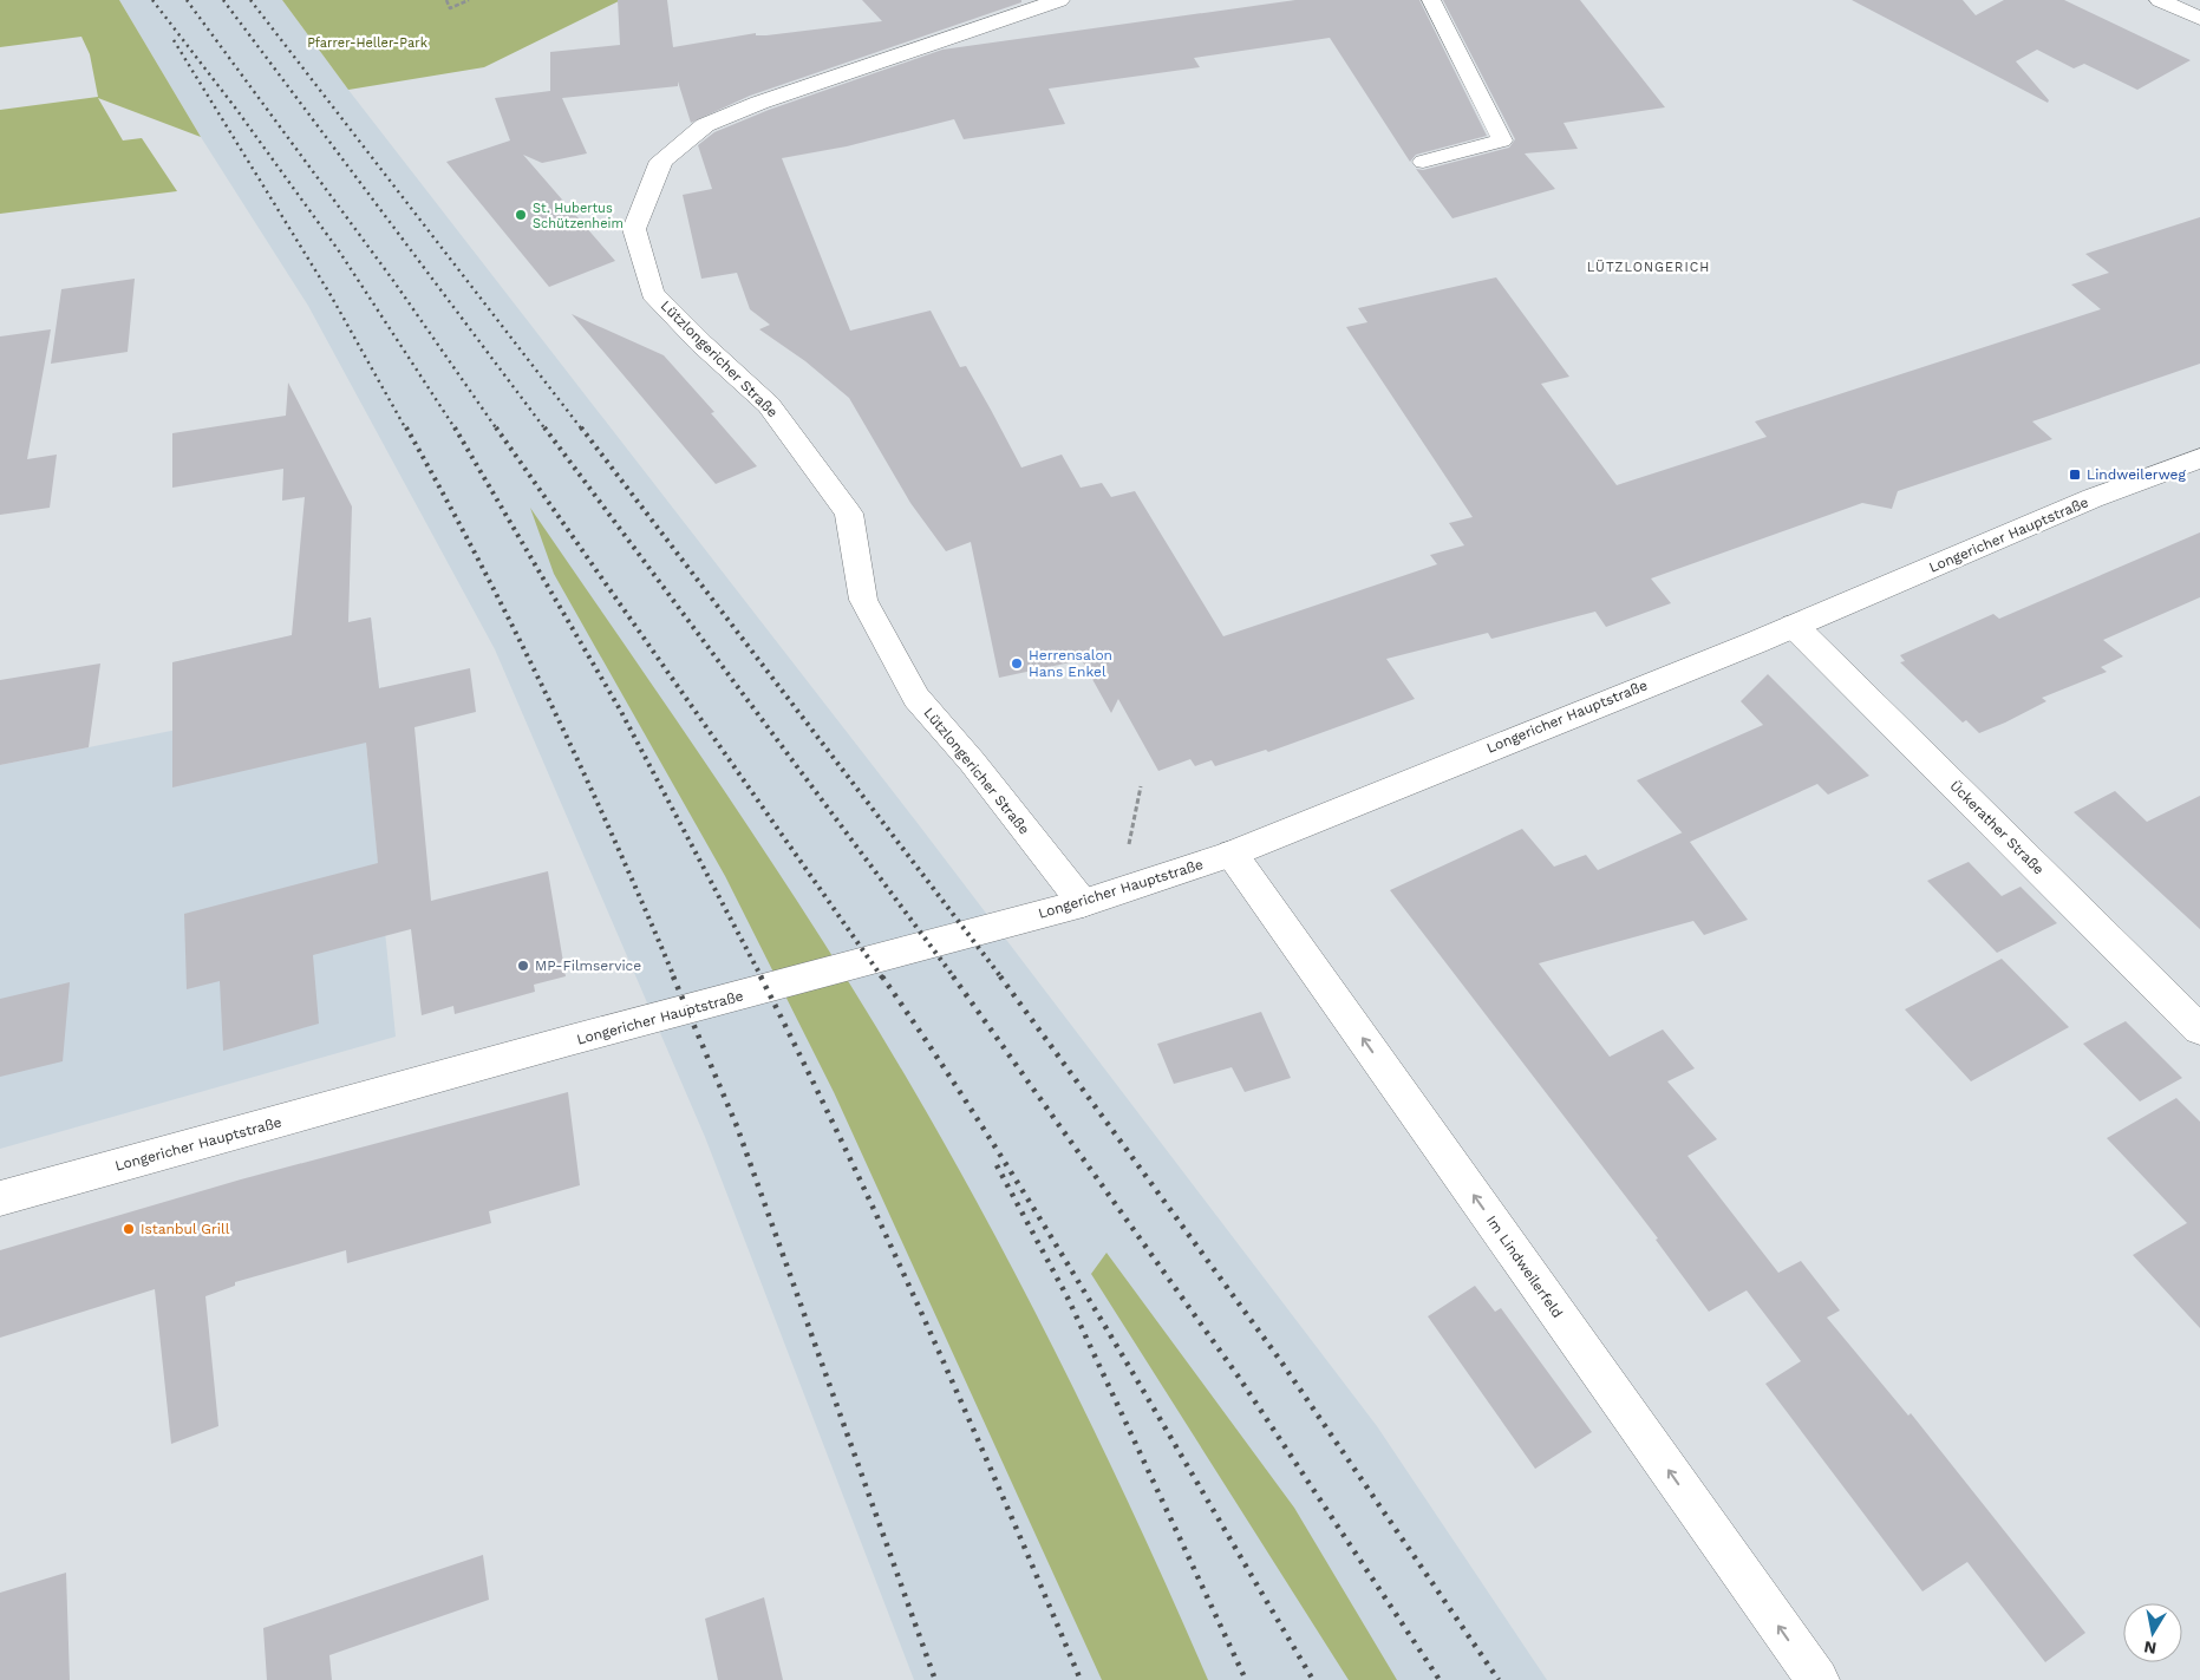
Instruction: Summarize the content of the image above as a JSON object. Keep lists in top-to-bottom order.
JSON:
{
  "streets": {
    "street": [
      "Lützlongericher Straße",
      "Longericher Hauptstraße",
      "Ückerather Straße",
      "Im Lindweilerfeld"
    ]
  },
  "crossings": [
    ["Lützlongericher Straße", "Longericher Hauptstraße"],
    ["Longericher Hauptstraße", "Ückerather Straße"],
    ["Longericher Hauptstraße", "Im Lindweilerfeld"]
  ],
  "one_way": ["Im Lindweilerfeld"],
  "districts": ["LÜTZLONGERICH"],
  "parks": ["Pfarrer-Heller-Park"],
  "places": {
    "other": [
      "St. Hubertus Schützenheim",
      "Herrensalon Hans Enkel",
      "MP-Filmservice",
      "Istanbul Grill"
    ],
    "transit": ["Lindweilerweg"]
  },
  "north": "bottom"
}
